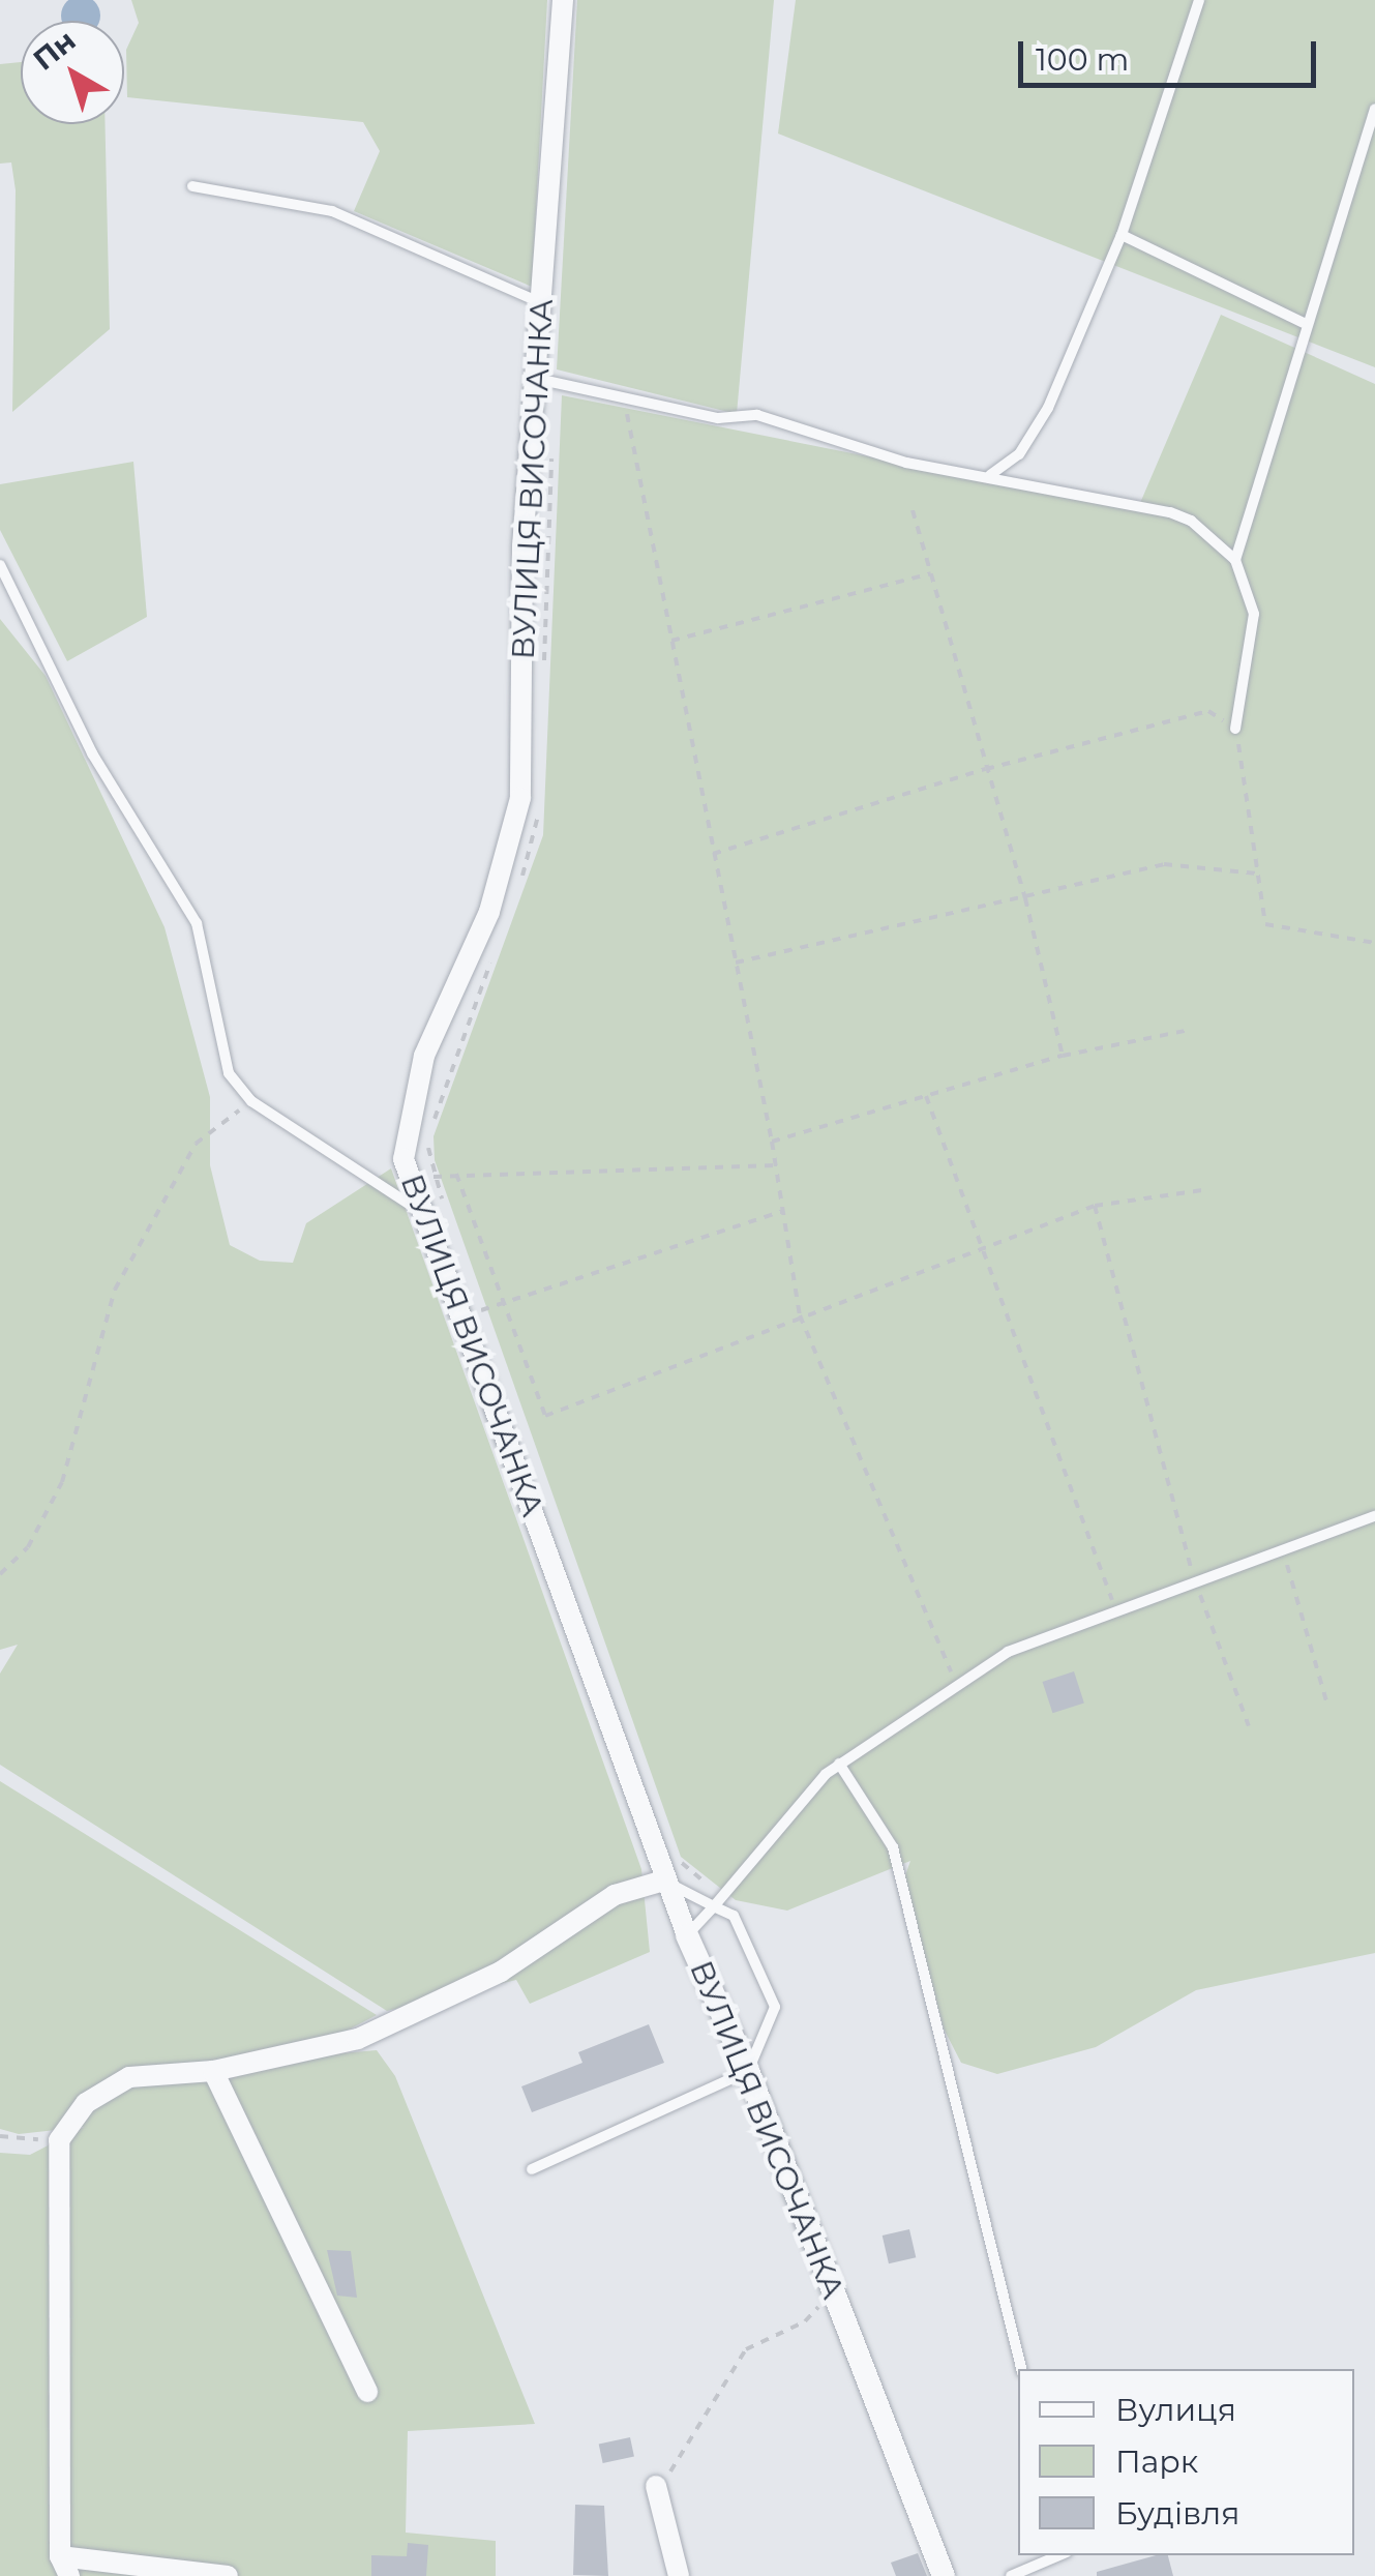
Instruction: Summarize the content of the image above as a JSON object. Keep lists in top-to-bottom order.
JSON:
{
  "streets": {
    "street": ["ВУЛИЦЯ ВИСОЧАНКА"]
  },
  "legend": ["Вулиця", "Парк", "Будівля"],
  "scale_bar": "100 m",
  "north": "top left"
}
